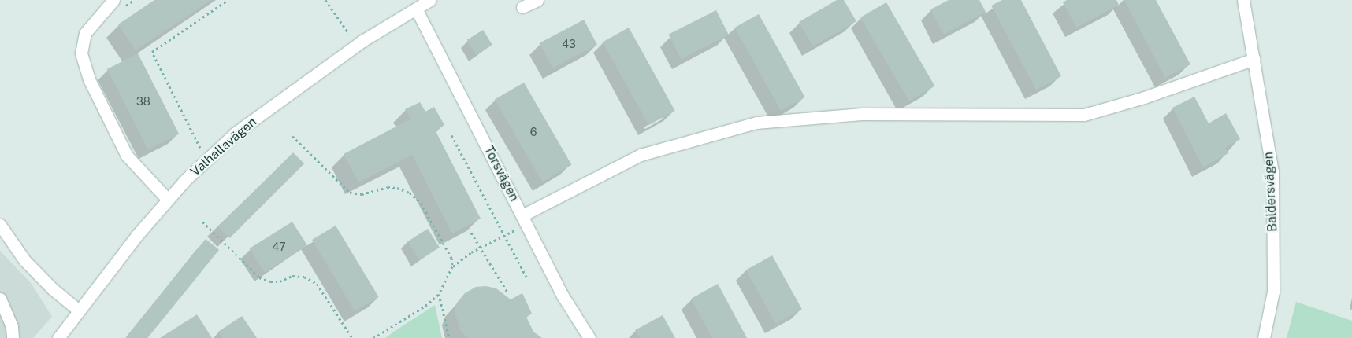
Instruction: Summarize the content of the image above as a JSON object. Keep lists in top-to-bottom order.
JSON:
{
  "streets": {
    "street": ["Valhallavägen", "Torsvägen", "Baldersvägen"]
  },
  "crossings": [
    ["Valhallavägen", "Torsvägen"]
  ],
  "house_numbers": [
    "43",
    "38",
    "6",
    "47"
  ]
}
